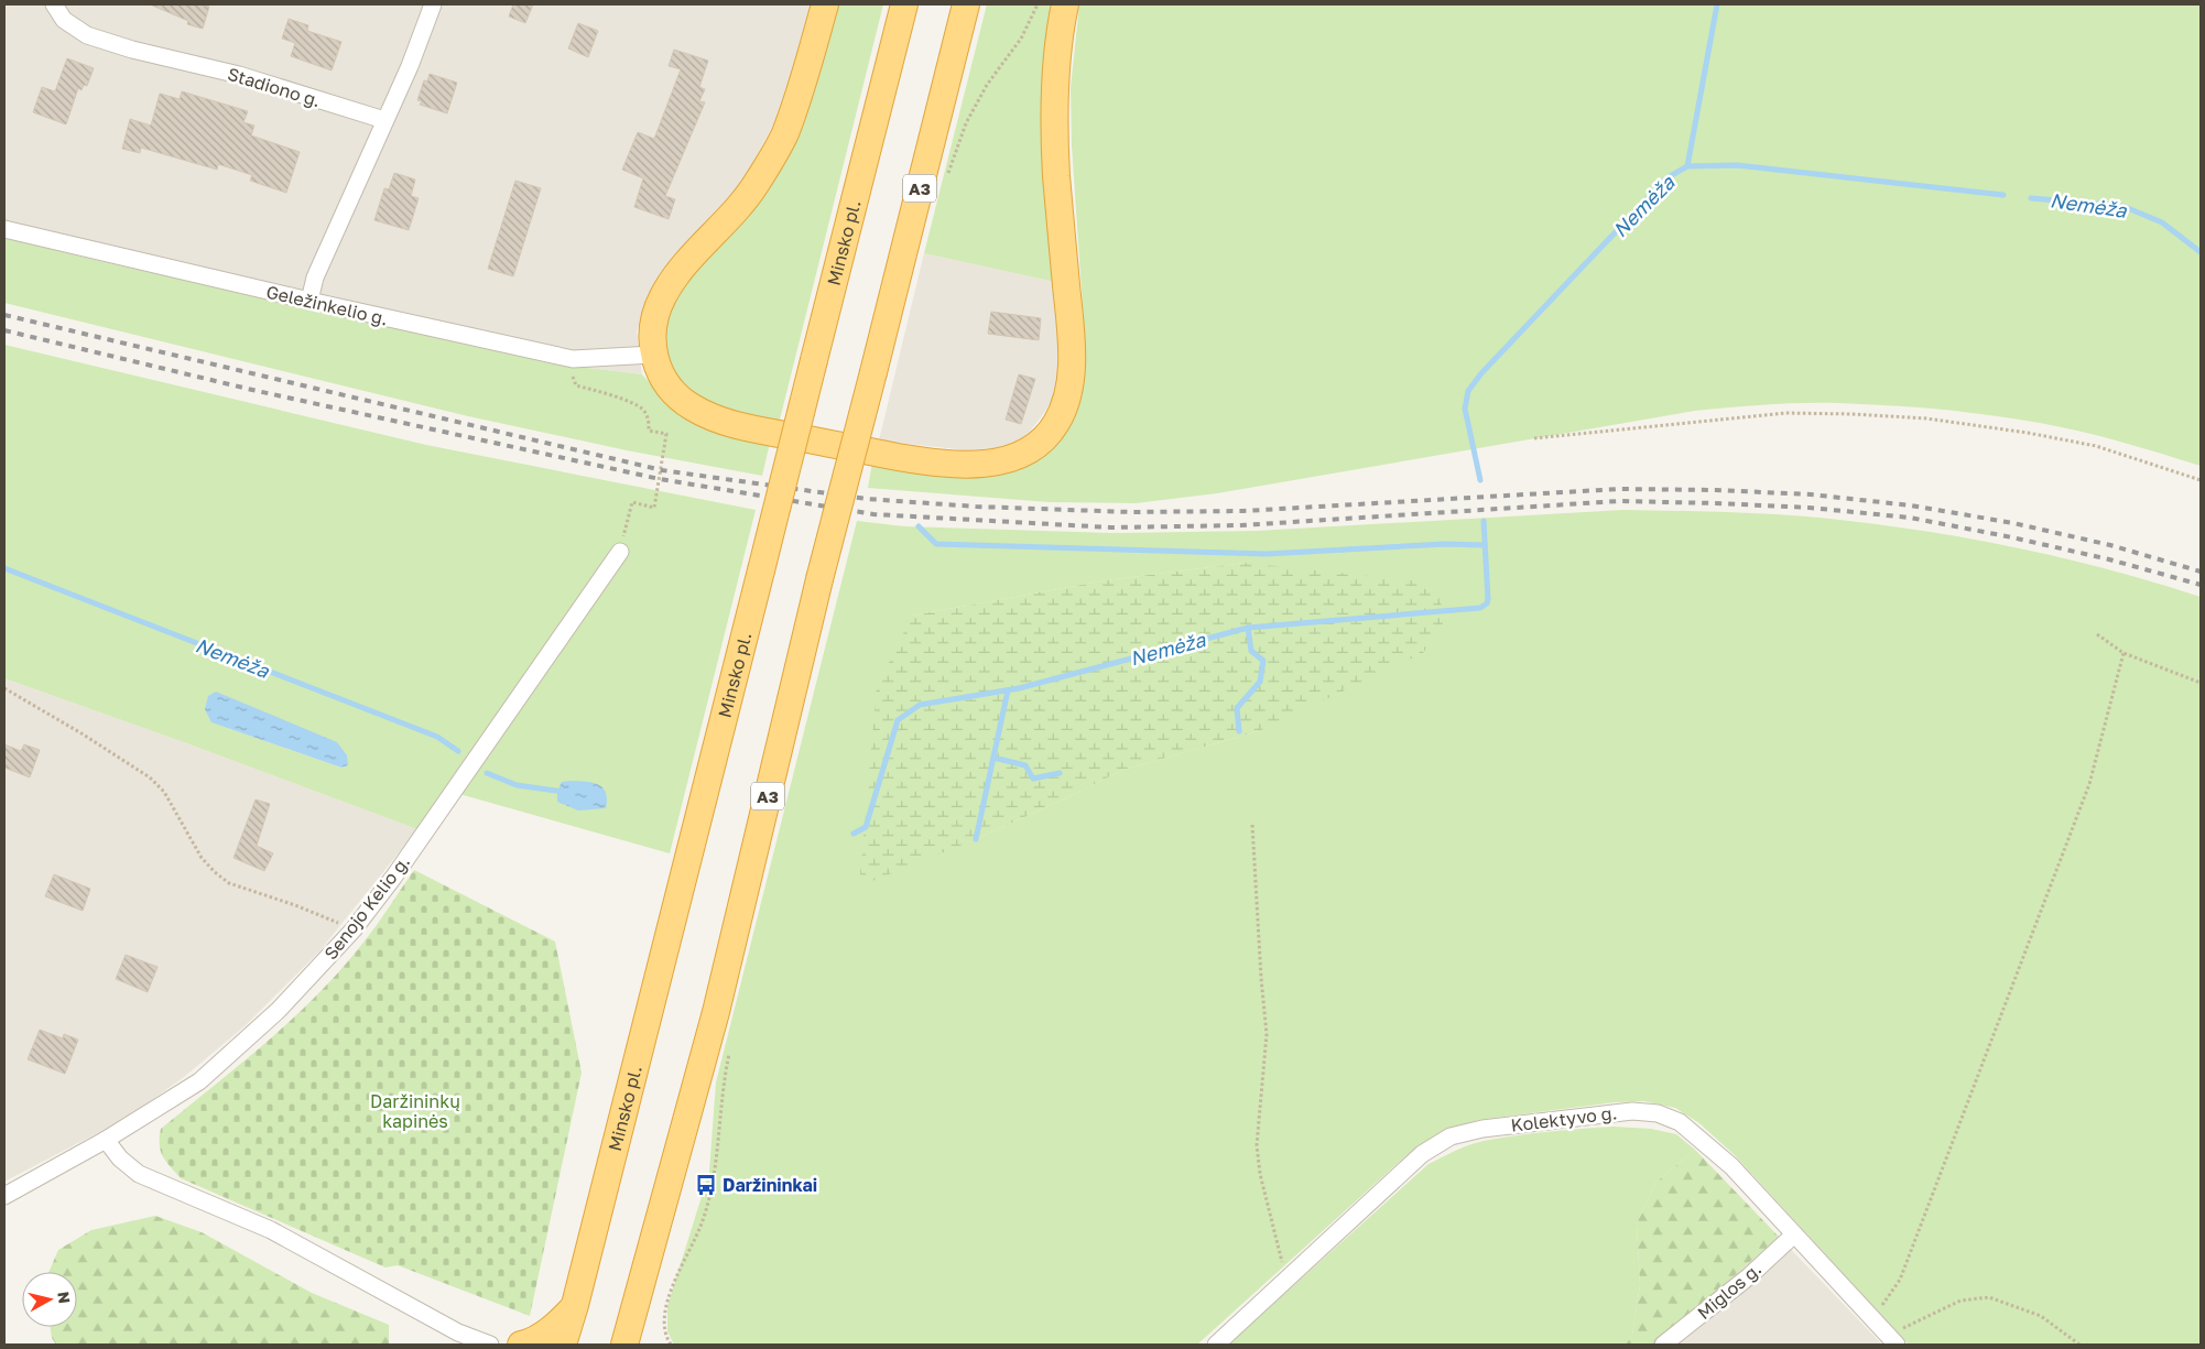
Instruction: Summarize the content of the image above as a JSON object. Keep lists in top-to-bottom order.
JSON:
{
  "streets": {
    "highway": ["A3", "Minsko pl."],
    "street": [
      "Stadiono g.",
      "Geležinkelio g.",
      "Senojo Kelio g.",
      "Kolektyvo g.",
      "Miglos g."
    ]
  },
  "crossings": [
    ["Kolektyvo g.", "Miglos g."]
  ],
  "water": ["Nemėža"],
  "parks": ["Daržininkų kapinės"],
  "places": {
    "bus stop": ["Daržininkai"]
  },
  "north": "right"
}
